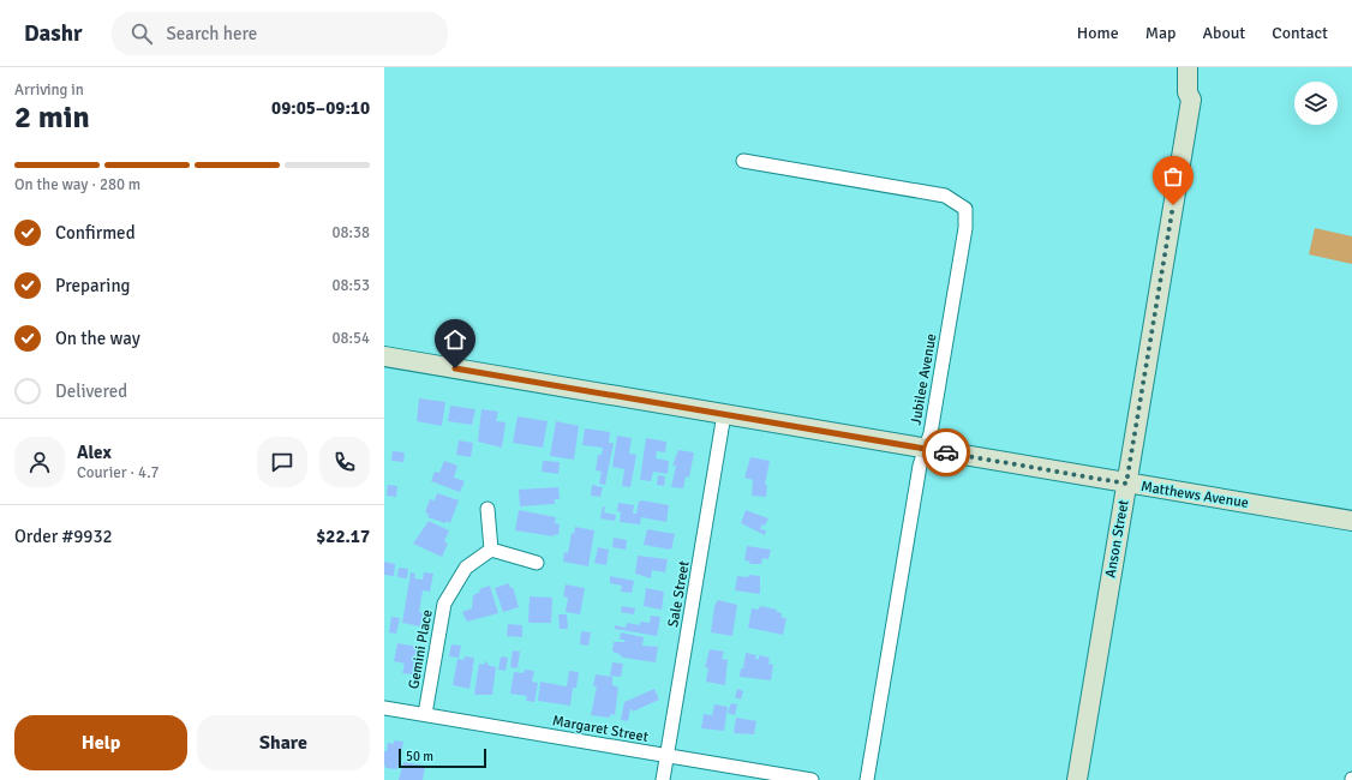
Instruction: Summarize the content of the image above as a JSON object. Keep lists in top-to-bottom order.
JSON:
{
  "streets": {
    "street": [
      "Jubilee Avenue",
      "Matthews Avenue",
      "Anson Street",
      "Sale Street",
      "Gemini Place",
      "Margaret Street"
    ]
  },
  "crossings": [
    ["Jubilee Avenue", "Matthews Avenue"],
    ["Matthews Avenue", "Anson Street"],
    ["Matthews Avenue", "Sale Street"],
    ["Sale Street", "Margaret Street"],
    ["Gemini Place", "Margaret Street"]
  ],
  "scale_bar": "50 m",
  "page": {
    "header": "Dashr",
    "search": "Search here",
    "nav": [
      "Home",
      "Map",
      "About",
      "Contact"
    ],
    "heading": ["2 min", "Arriving in", "09:05–09:10"],
    "panel": [
      "Alex",
      "Courier · 4.7",
      "Order #9932",
      "$22.17"
    ],
    "bar": "On the way · 280 m",
    "list": [
      ["Confirmed", "08:38"],
      ["Preparing", "08:53"],
      ["On the way", "08:54"],
      "Delivered"
    ],
    "buttons": ["Help", "Share"],
    "scale": "50 m"
  }
}
